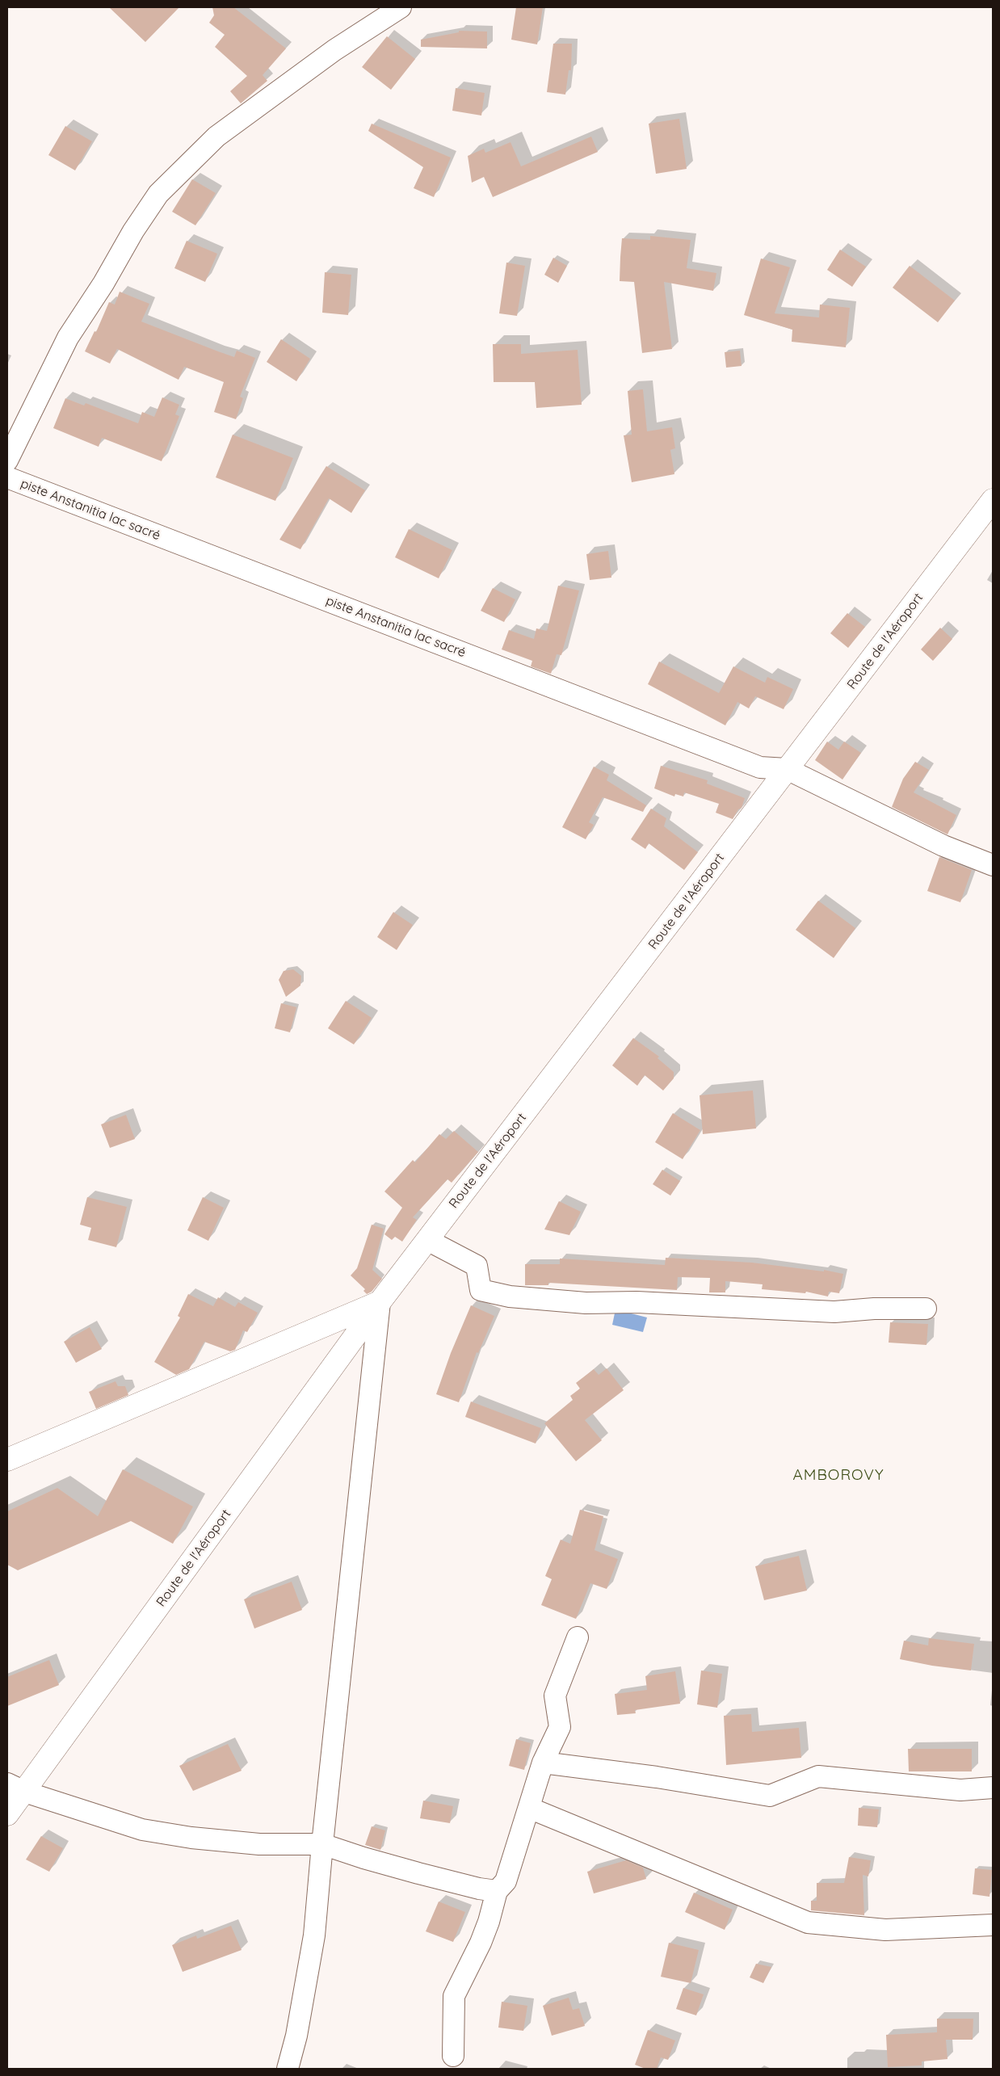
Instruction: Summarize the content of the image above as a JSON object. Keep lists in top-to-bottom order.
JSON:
{
  "streets": {
    "main road": ["Route de l'Aéroport"],
    "street": ["piste Anstanitia lac sacré"]
  },
  "crossings": [
    ["piste Anstanitia lac sacré", "Route de l'Aéroport"]
  ],
  "districts": ["AMBOROVY"]
}
